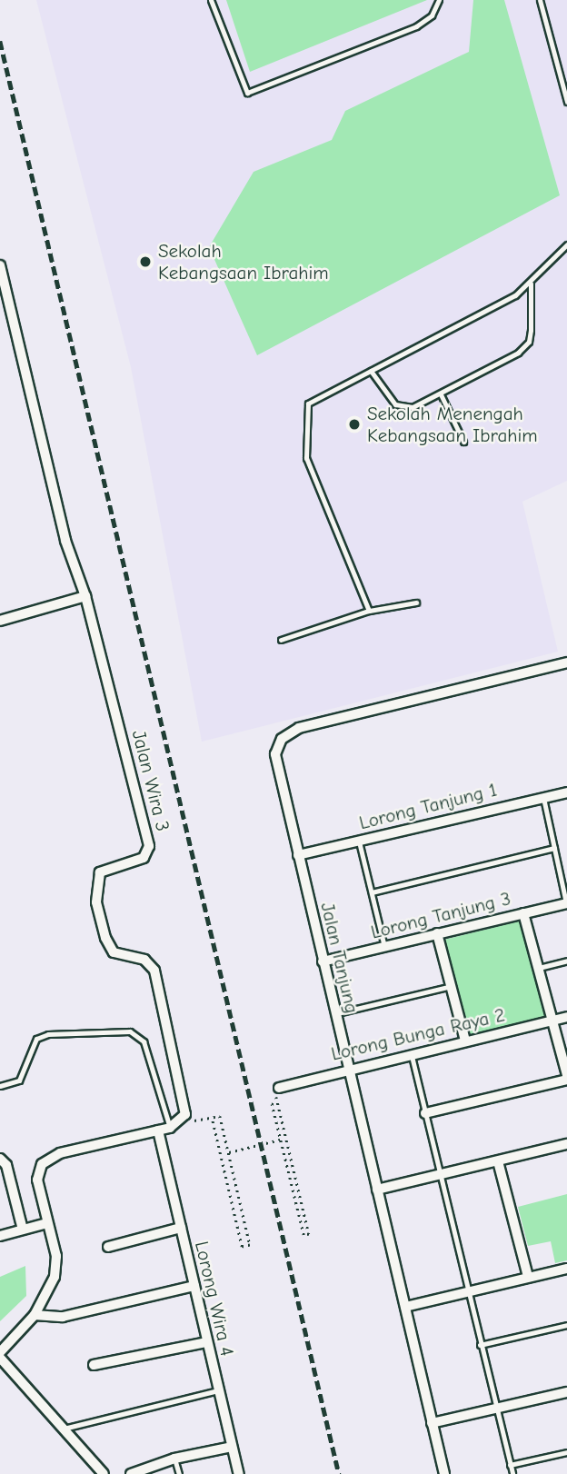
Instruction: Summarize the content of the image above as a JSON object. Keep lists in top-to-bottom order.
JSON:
{
  "streets": {
    "street": [
      "Jalan Wira 3",
      "Lorong Tanjung 1",
      "Lorong Tanjung 3",
      "Jalan Tanjung",
      "Lorong Bunga Raya 2",
      "Lorong Wira 4"
    ]
  },
  "crossings": [
    ["Lorong Tanjung 1", "Jalan Tanjung"],
    ["Lorong Tanjung 3", "Jalan Tanjung"],
    ["Jalan Tanjung", "Lorong Bunga Raya 2"]
  ],
  "places": ["Sekolah Kebangsaan Ibrahim", "Sekolah Menengah Kebangsaan Ibrahim"]
}
